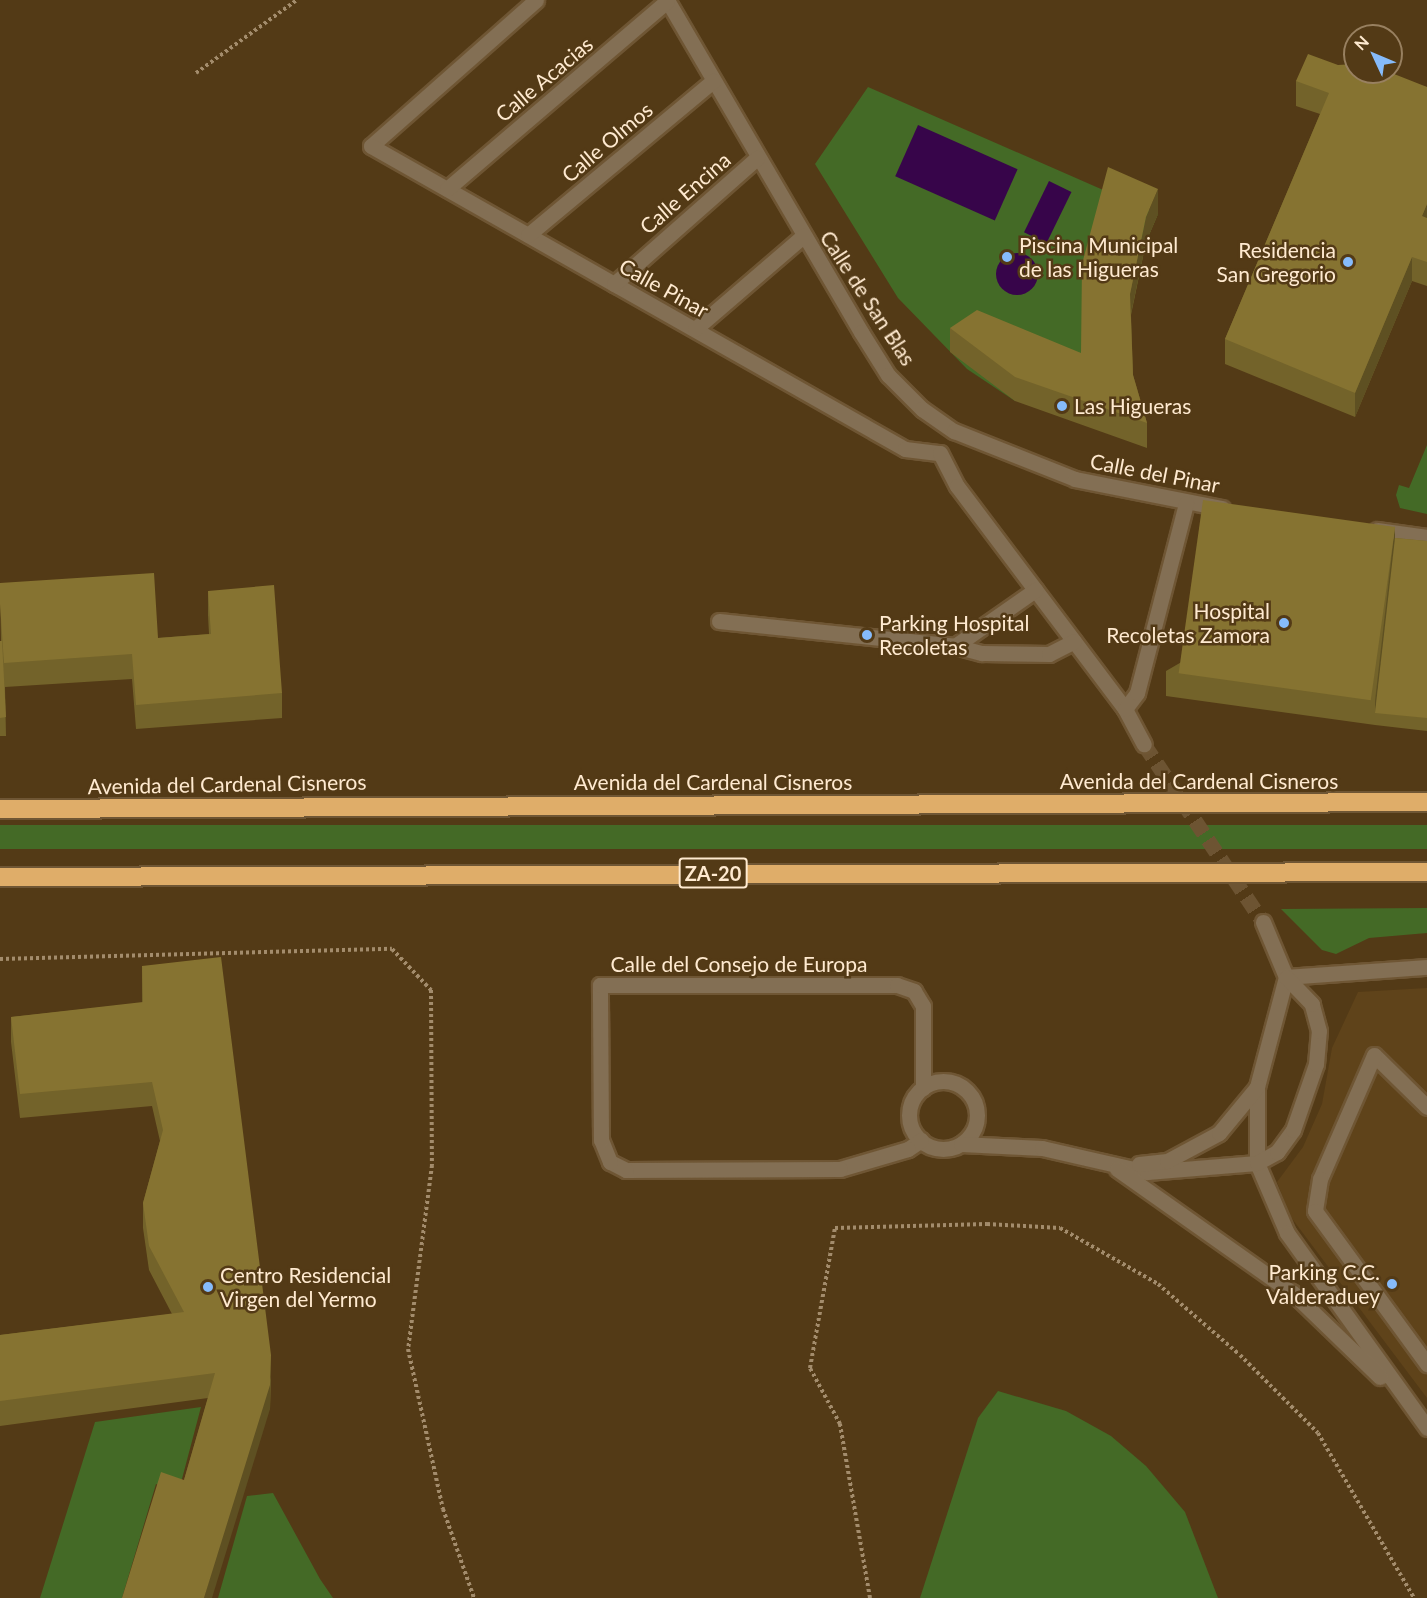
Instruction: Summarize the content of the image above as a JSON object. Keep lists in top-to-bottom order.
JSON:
{
  "streets": {
    "highway": ["Avenida del Cardenal Cisneros", "ZA-20"],
    "street": [
      "Calle Acacias",
      "Calle Olmos",
      "Calle Encina",
      "Calle Pinar",
      "Calle de San Blas",
      "Calle del Pinar",
      "Calle del Consejo de Europa"
    ]
  },
  "crossings": [
    ["Calle Acacias", "Calle Pinar"],
    ["Calle Acacias", "Calle de San Blas"],
    ["Calle Olmos", "Calle Pinar"],
    ["Calle Olmos", "Calle de San Blas"],
    ["Calle Encina", "Calle Pinar"],
    ["Calle Encina", "Calle de San Blas"],
    ["Calle de San Blas", "Calle del Pinar"]
  ],
  "places": [
    "Piscina Municipal de las Higueras",
    "Residencia San Gregorio",
    "Las Higueras",
    "Hospital Recoletas Zamora",
    "Parking Hospital Recoletas",
    "Parking C.C. Valderaduey",
    "Centro Residencial Virgen del Yermo"
  ],
  "north": "top left"
}
